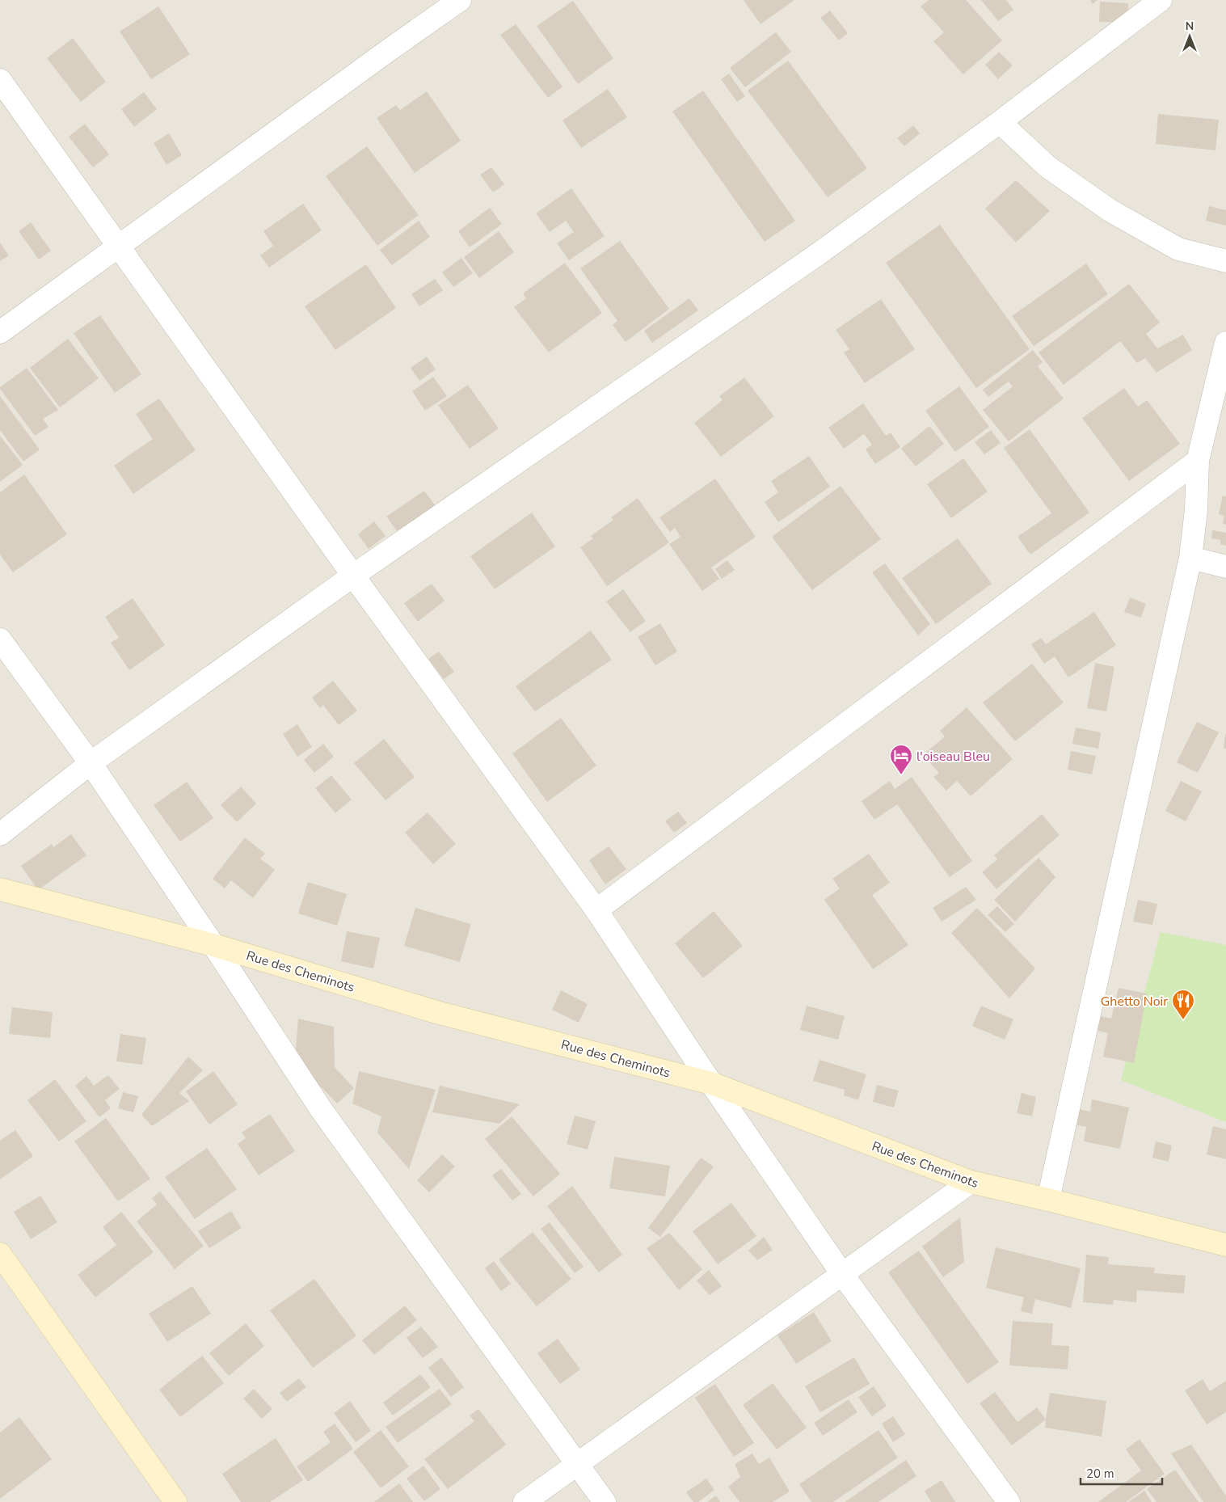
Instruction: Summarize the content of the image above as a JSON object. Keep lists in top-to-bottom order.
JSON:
{
  "streets": {
    "street": ["Rue des Cheminots"]
  },
  "places": {
    "hotel": ["l'oiseau Bleu"],
    "restaurant": ["Ghetto Noir"]
  },
  "scale_bar": "20 m",
  "north": "top"
}
